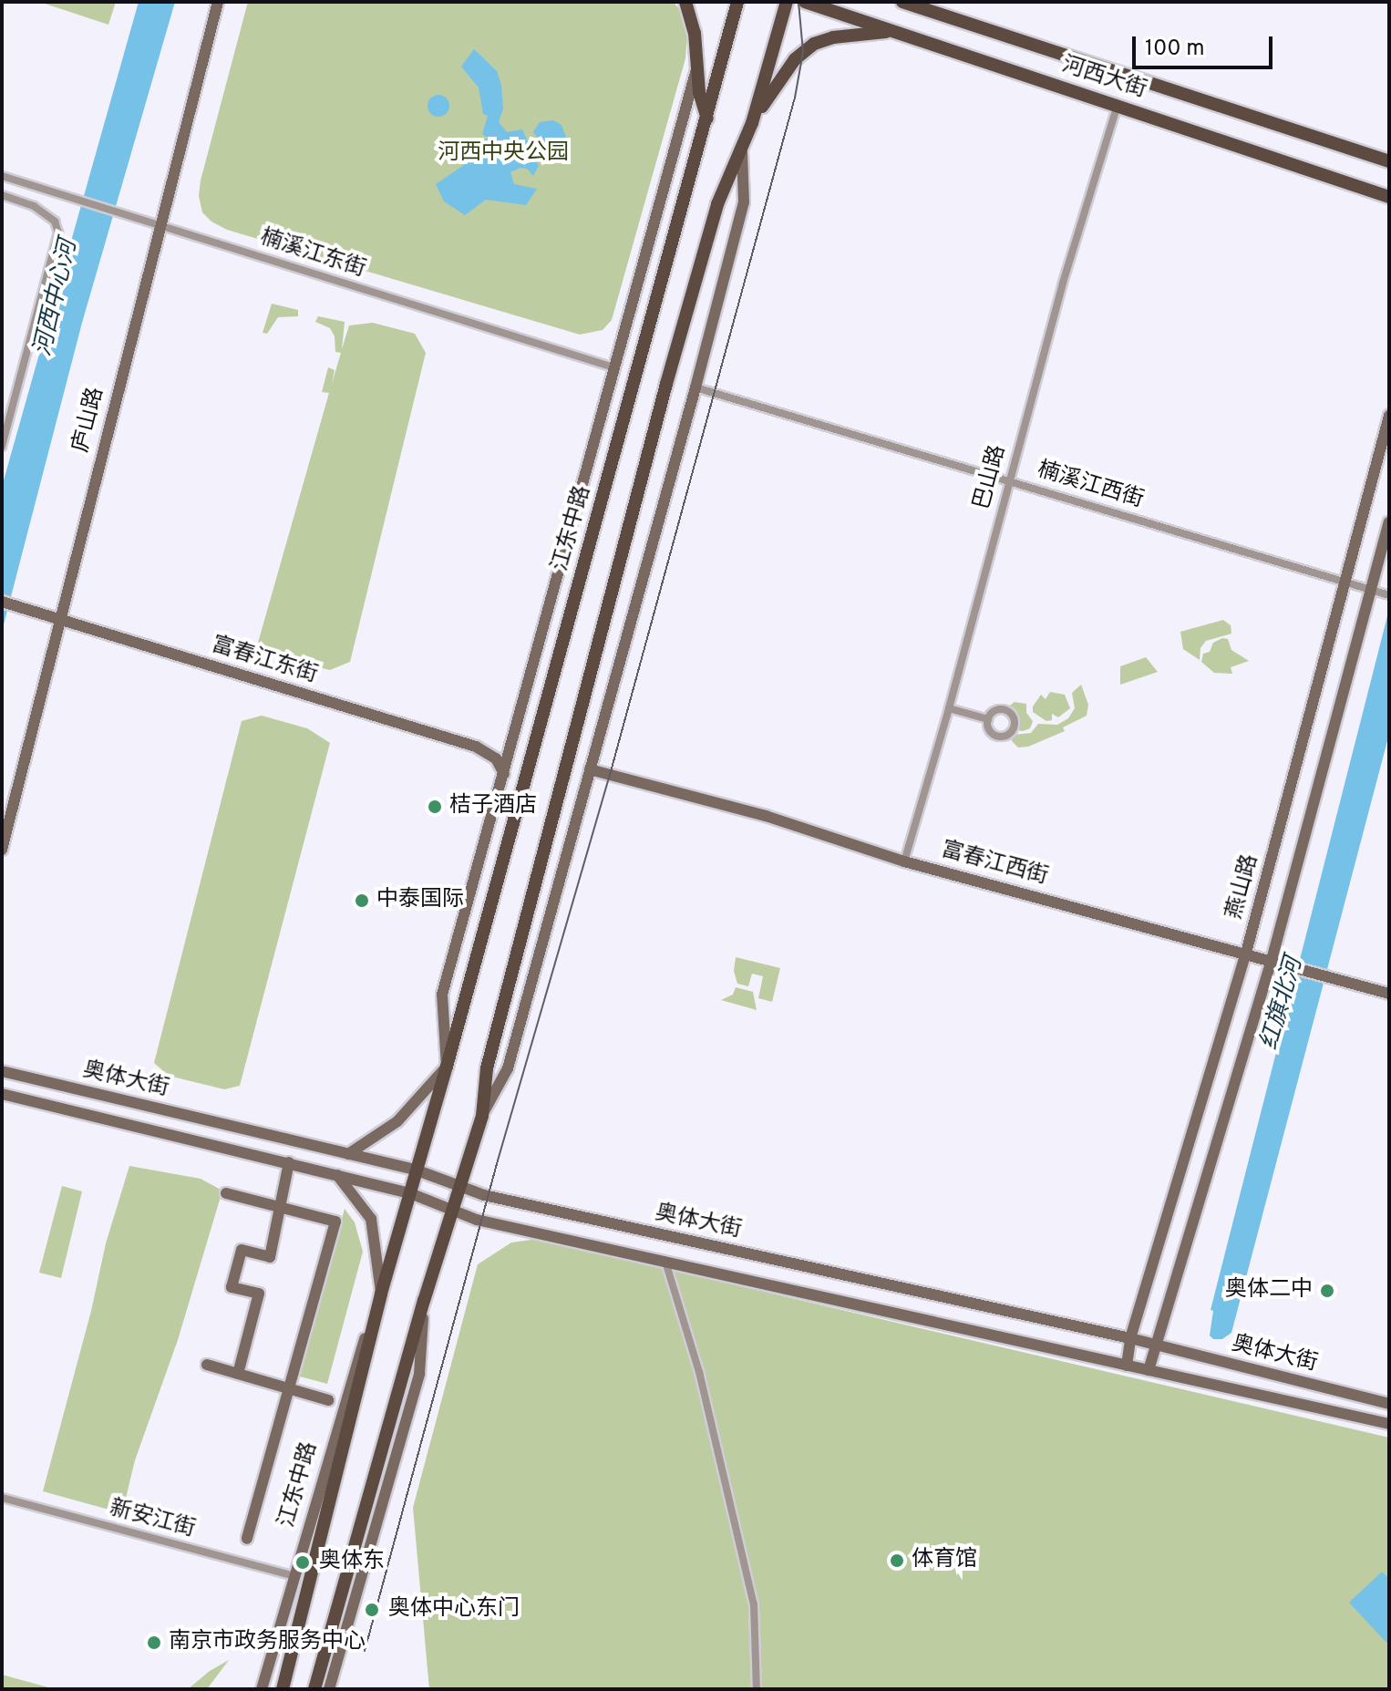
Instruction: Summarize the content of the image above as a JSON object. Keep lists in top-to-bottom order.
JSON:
{
  "streets": {
    "main road": [
      "河西大街",
      "庐山路",
      "江东中路",
      "富春江东街",
      "富春江西街",
      "燕山路",
      "奥体大街"
    ],
    "street": [
      "楠溪江东街",
      "巴山路",
      "楠溪江西街",
      "新安江街"
    ]
  },
  "crossings": [
    ["河西大街", "巴山路"],
    ["楠溪江东街", "庐山路"],
    ["楠溪江东街", "江东中路"],
    ["庐山路", "富春江东街"],
    ["巴山路", "楠溪江西街"],
    ["巴山路", "富春江西街"],
    ["楠溪江西街", "燕山路"],
    ["江东中路", "富春江东街"],
    ["江东中路", "奥体大街"],
    ["江东中路", "新安江街"],
    ["富春江西街", "燕山路"],
    ["燕山路", "奥体大街"]
  ],
  "water": ["河西中心河", "红旗北河"],
  "parks": ["河西中央公园"],
  "places": [
    "桔子酒店",
    "中泰国际",
    "奥体二中",
    "体育馆",
    "奥体东",
    "奥体中心东门",
    "南京市政务服务中心"
  ],
  "scale_bar": "100 m"
}
